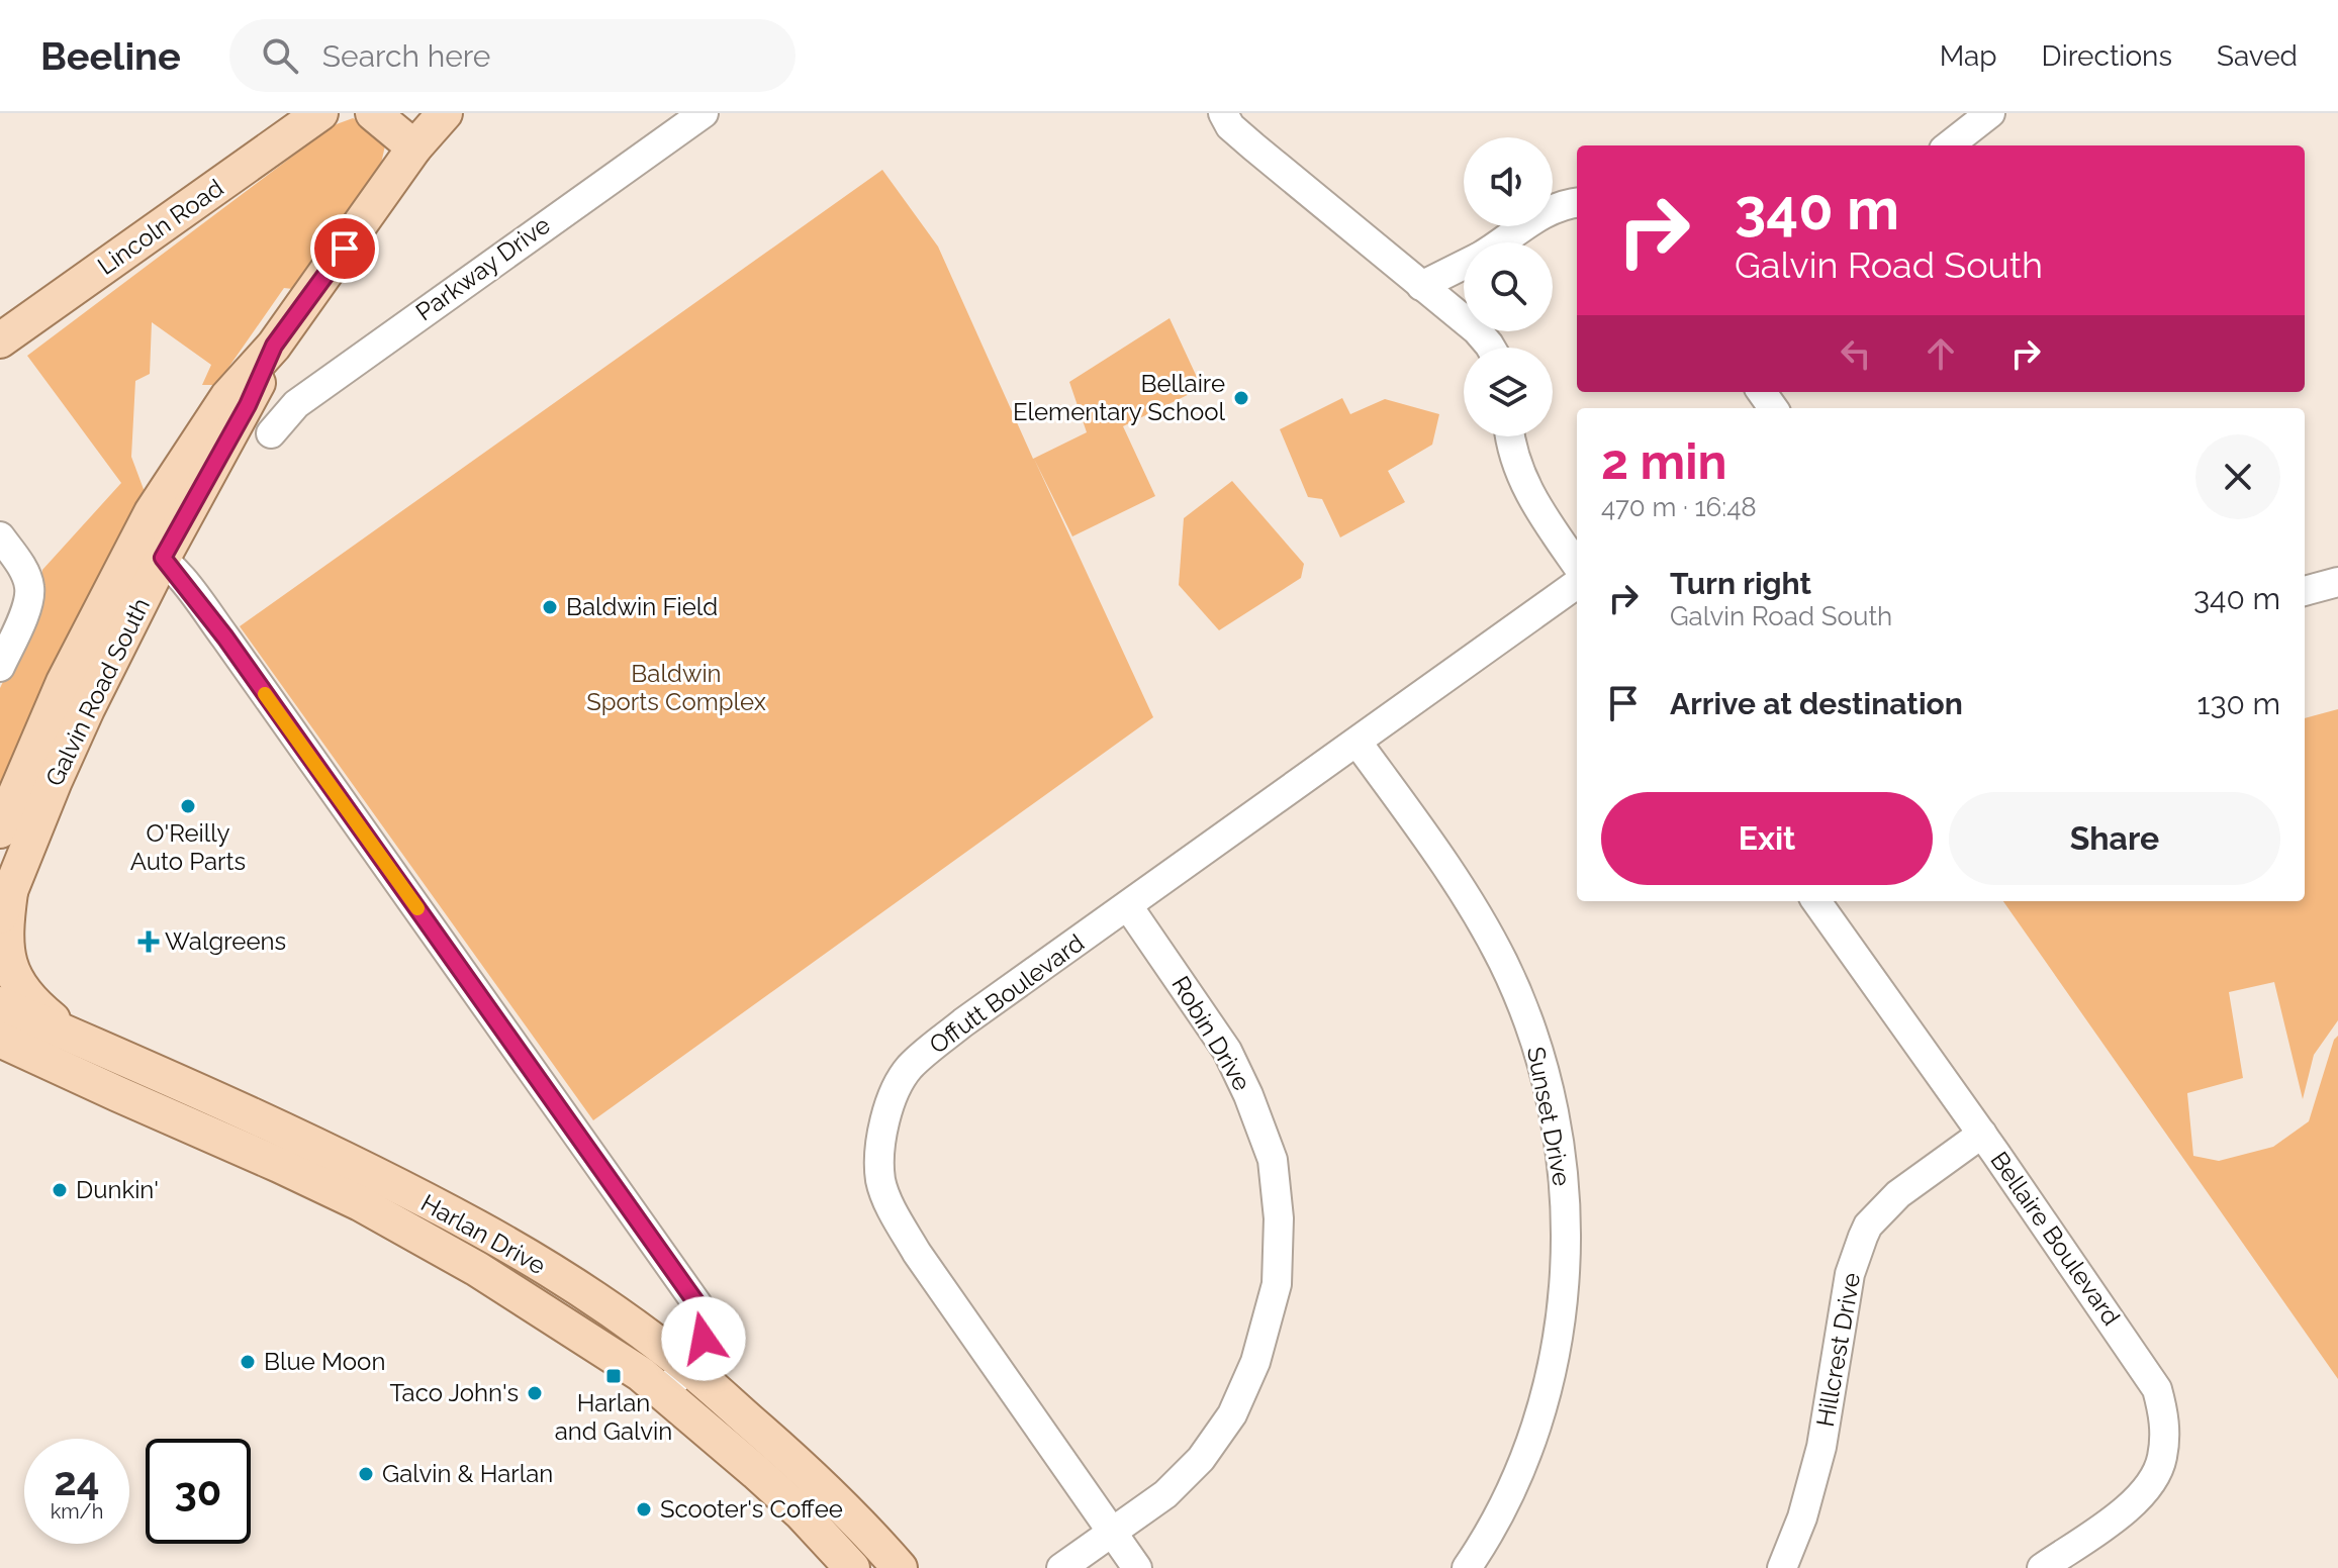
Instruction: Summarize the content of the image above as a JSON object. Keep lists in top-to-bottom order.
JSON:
{
  "streets": {
    "main road": ["Lincoln Road", "Galvin Road South", "Harlan Drive"],
    "street": [
      "Parkway Drive",
      "Offutt Boulevard",
      "Robin Drive",
      "Sunset Drive",
      "Bellaire Boulevard",
      "Hillcrest Drive"
    ]
  },
  "crossings": [
    ["Galvin Road South", "Harlan Drive"],
    ["Offutt Boulevard", "Robin Drive"],
    ["Offutt Boulevard", "Sunset Drive"],
    ["Bellaire Boulevard", "Hillcrest Drive"]
  ],
  "parks": ["Baldwin Sports Complex"],
  "places": {
    "other": [
      "Bellaire Elementary School",
      "Baldwin Field",
      "O'Reilly Auto Parts",
      "Dunkin'",
      "Blue Moon",
      "Taco John's",
      "Galvin & Harlan",
      "Scooter's Coffee"
    ],
    "health": ["Walgreens"],
    "transit": ["Harlan and Galvin"]
  },
  "page": {
    "header": "Beeline",
    "search": "Search here",
    "nav": ["Map", "Directions", "Saved"],
    "turn": ["340 m", "Galvin Road South"],
    "heading": ["2 min", "470 m · 16:48"],
    "list": [
      {
        "name": "Turn right",
        "note": "Galvin Road South",
        "value": "340 m"
      },
      {
        "name": "Arrive at destination",
        "value": "130 m"
      }
    ],
    "buttons": ["Exit", "Share"],
    "speed": "24 km/h",
    "limit": "30"
  }
}
